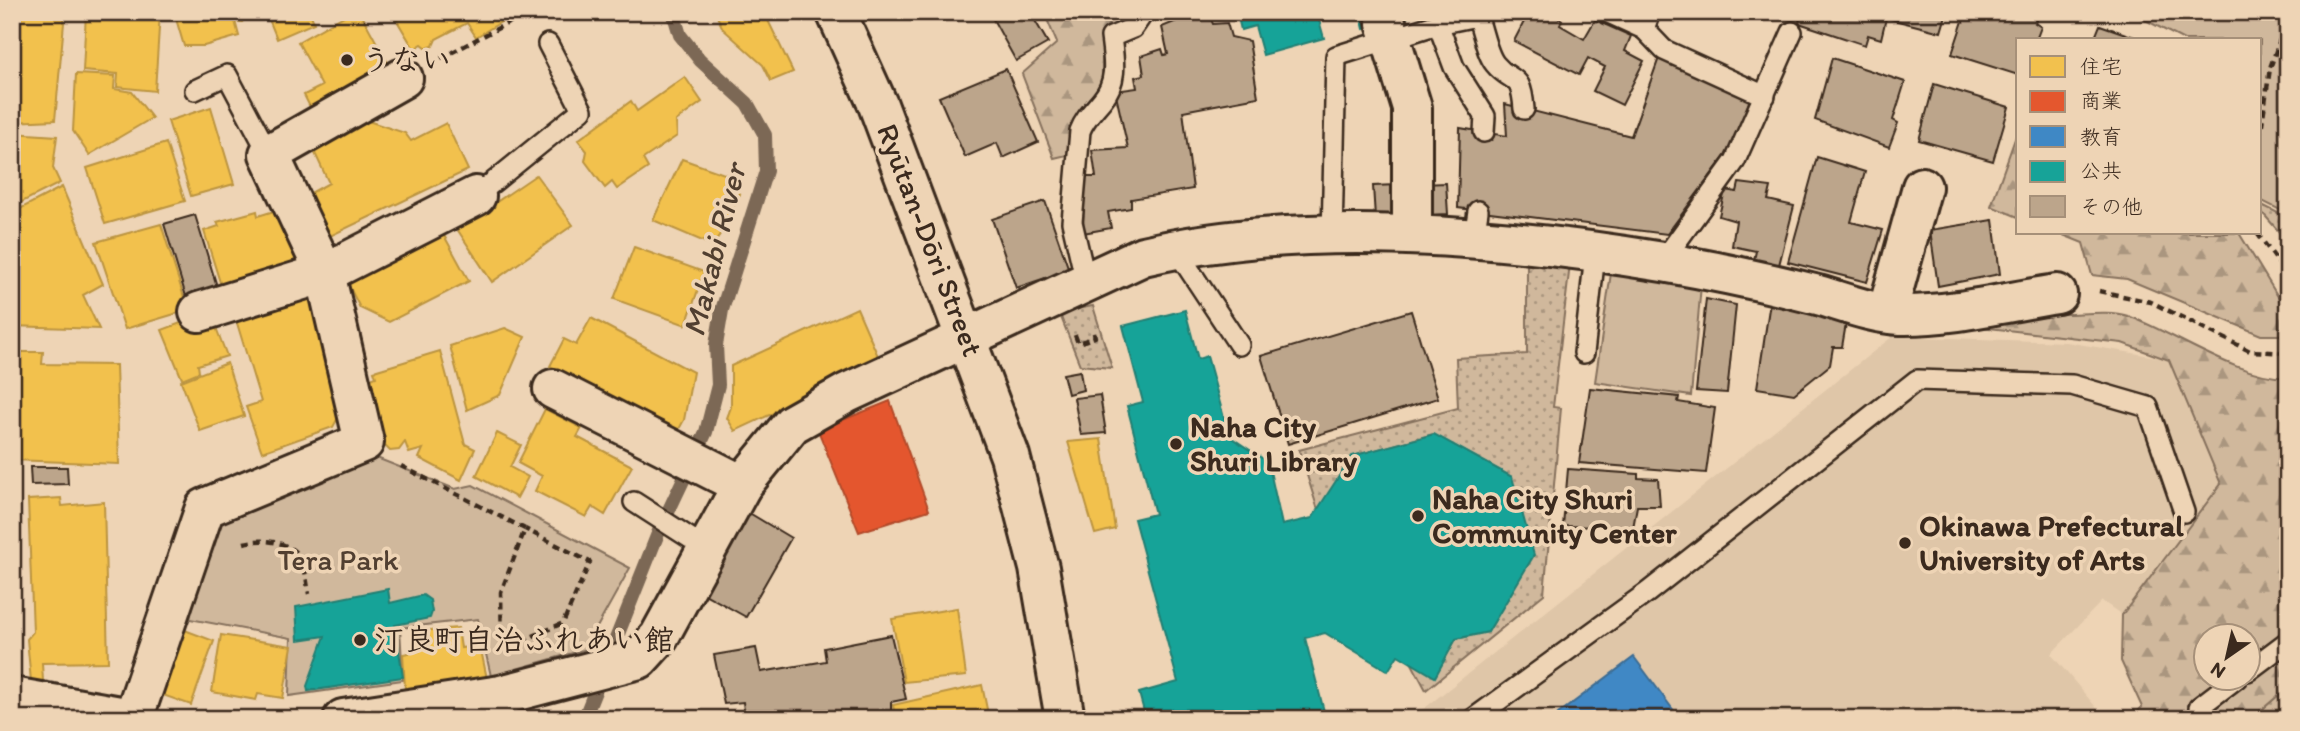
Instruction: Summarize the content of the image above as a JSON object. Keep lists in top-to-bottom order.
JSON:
{
  "streets": {
    "street": ["Ryūtan-Dōri Street"]
  },
  "water": ["Makabi River"],
  "parks": ["Tera Park"],
  "places": [
    "うない",
    "Naha City Shuri Library",
    "Naha City Shuri Community Center",
    "Okinawa Prefectural University of Arts",
    "汀良町自治ふれあい館"
  ],
  "legend": [
    "住宅",
    "商業",
    "教育",
    "公共",
    "その他"
  ],
  "north": "bottom left"
}
